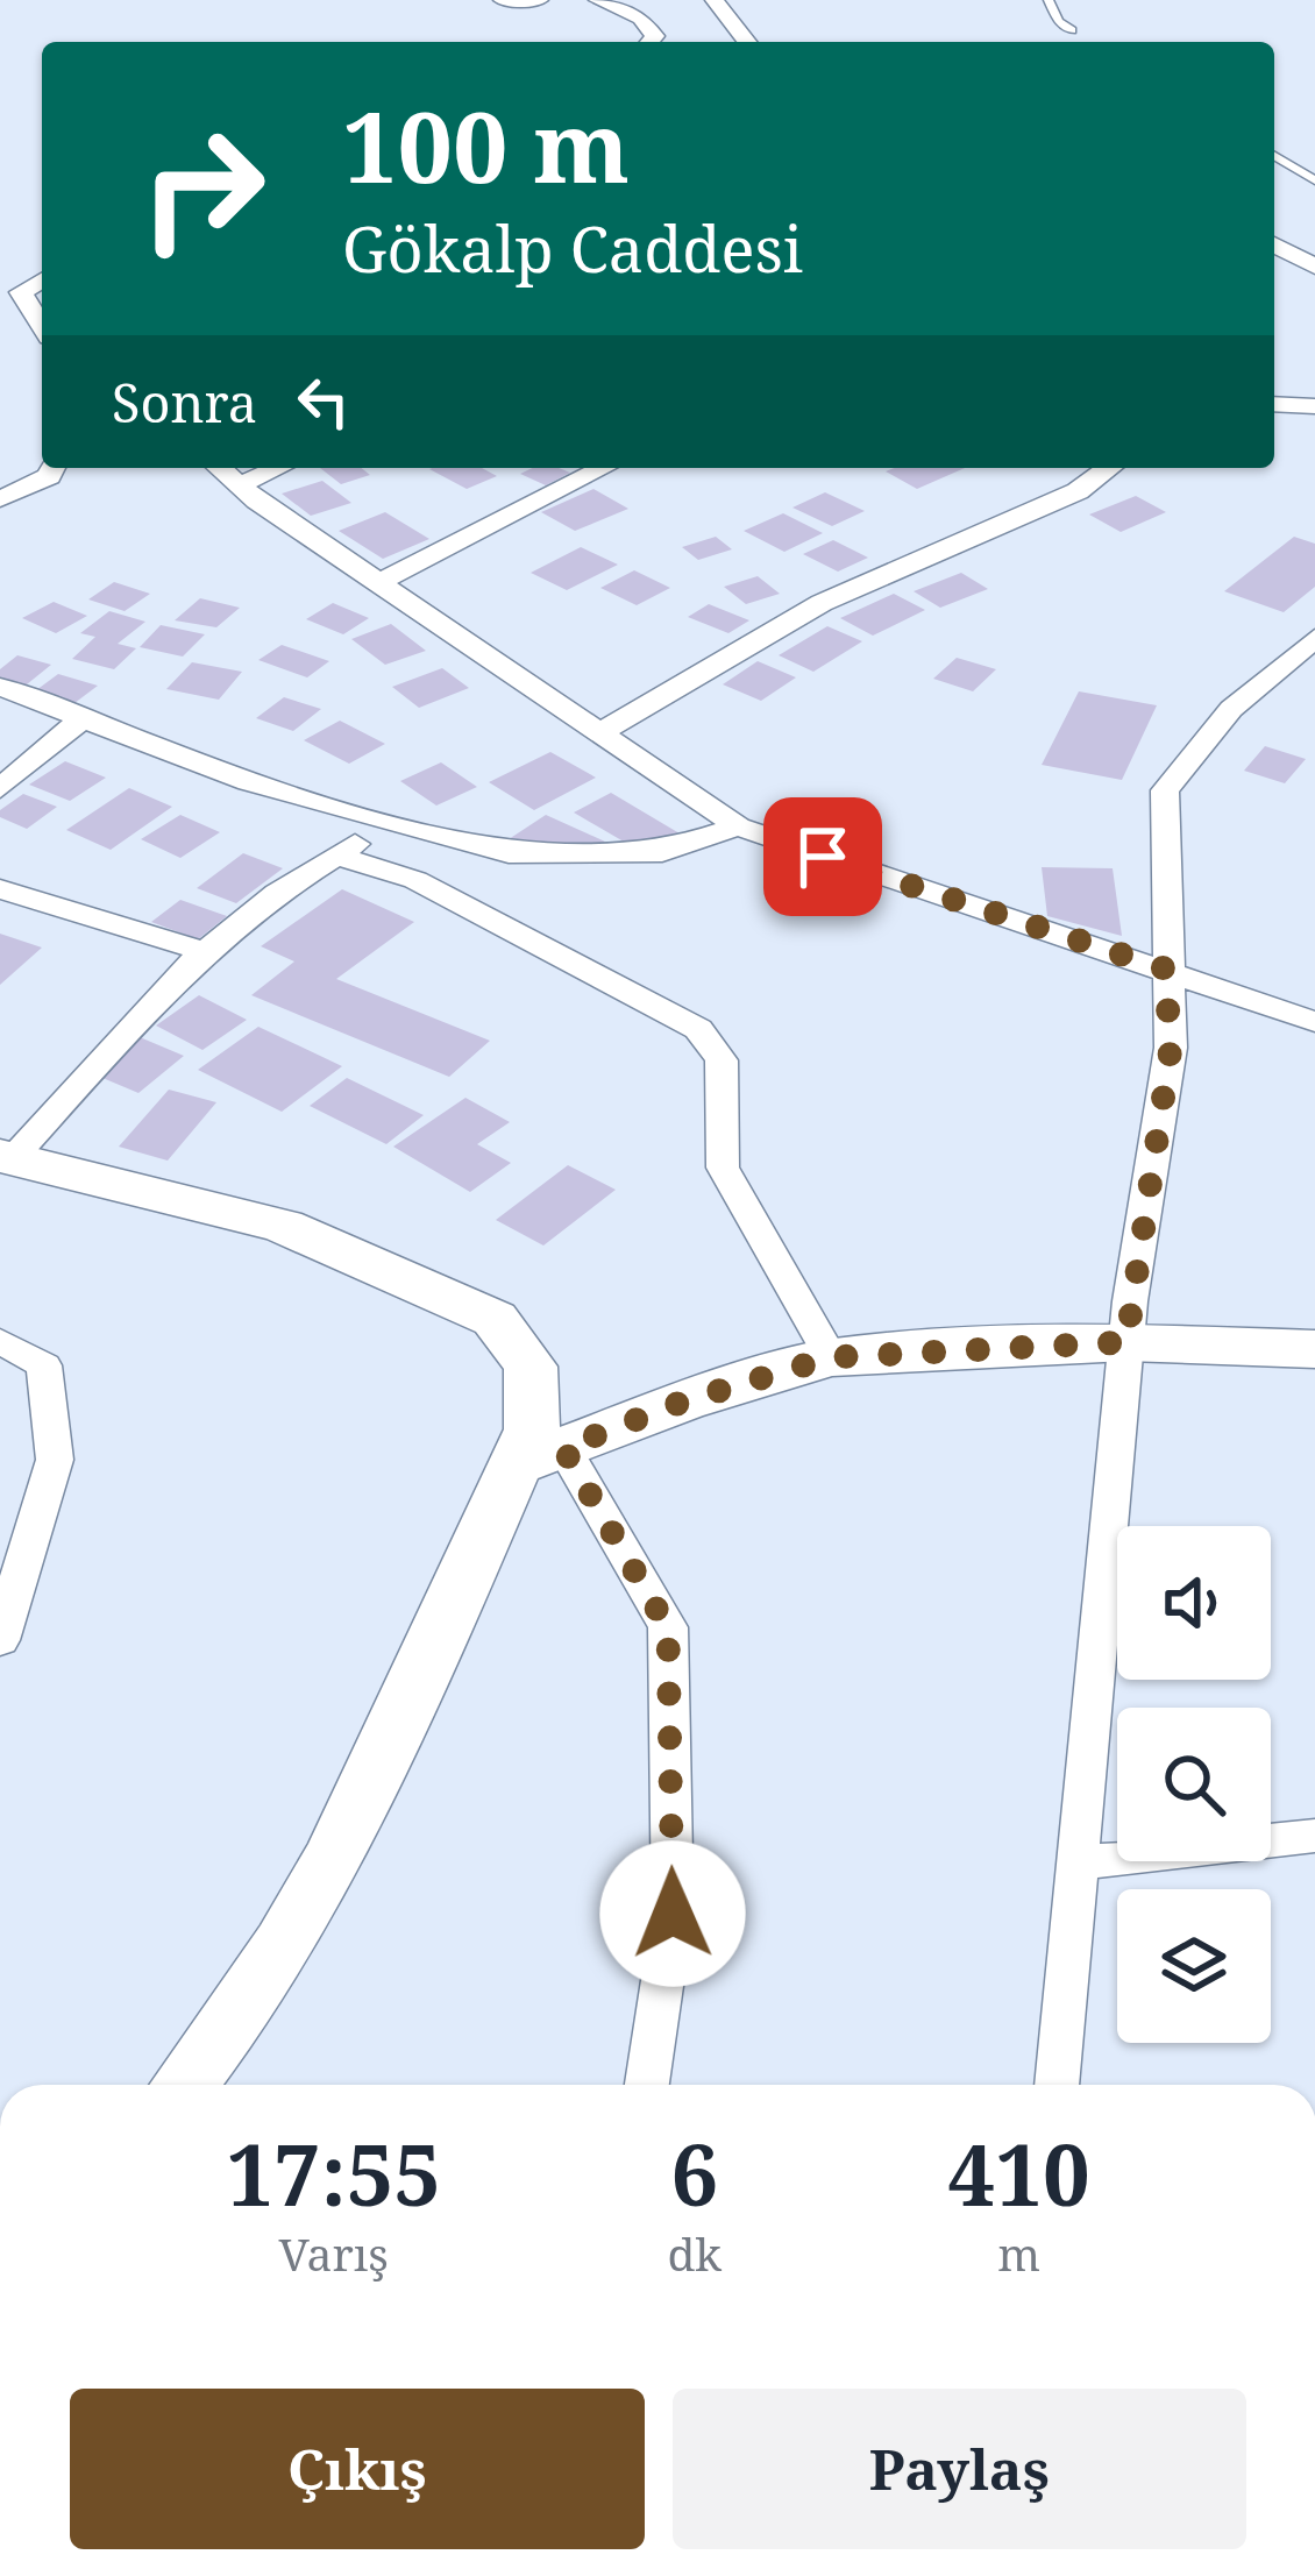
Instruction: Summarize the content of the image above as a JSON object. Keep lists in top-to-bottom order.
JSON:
{
  "page": {
    "turn": ["100 m", "Gökalp Caddesi"],
    "then": "Sonra",
    "eta": [
      "17:55",
      "Varış",
      "6",
      "dk",
      "410",
      "m"
    ],
    "buttons": ["Çıkış", "Paylaş"]
  }
}
